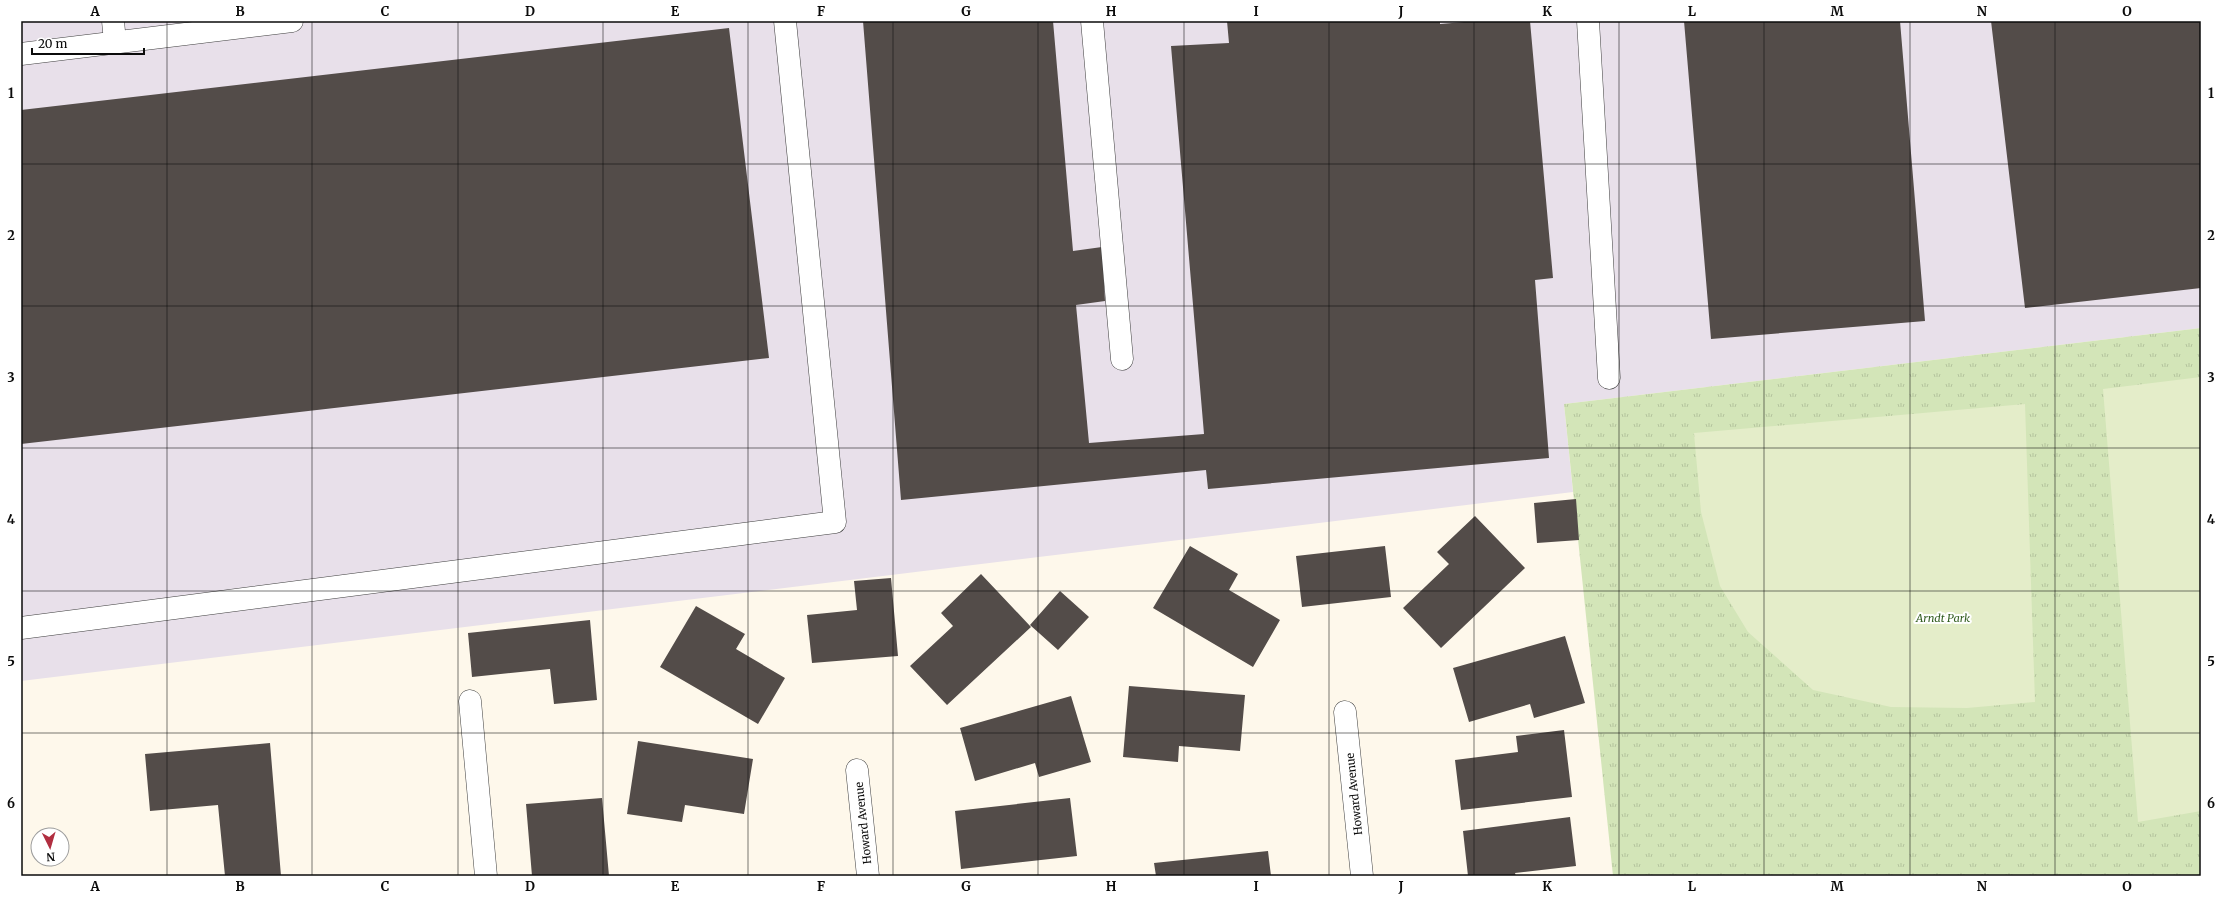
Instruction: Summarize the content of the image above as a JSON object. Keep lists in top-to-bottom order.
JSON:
{
  "streets": {
    "street": ["Howard Avenue"]
  },
  "parks": ["Arndt Park"],
  "scale_bar": "20 m",
  "north": "bottom",
  "grid": {
    "columns": [
      "A",
      "B",
      "C",
      "D",
      "E",
      "F",
      "G",
      "H",
      "I",
      "J",
      "K",
      "L",
      "M",
      "N",
      "O"
    ],
    "rows": [
      "1",
      "2",
      "3",
      "4",
      "5",
      "6"
    ]
  }
}
